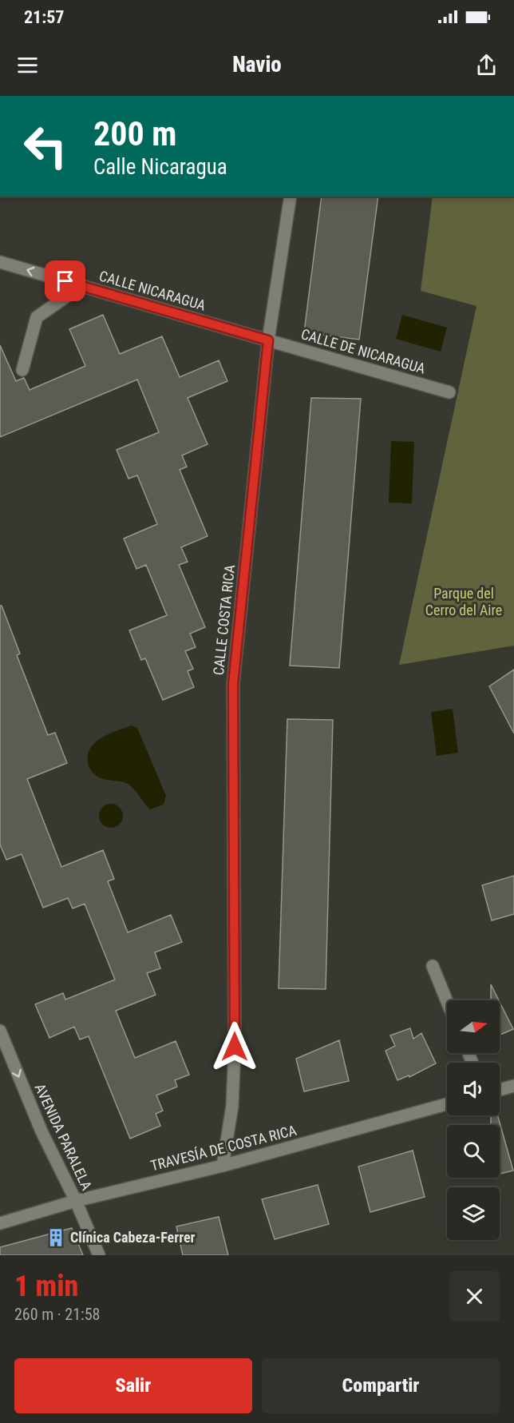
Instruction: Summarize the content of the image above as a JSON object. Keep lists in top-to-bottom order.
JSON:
{
  "streets": {
    "street": [
      "CALLE NICARAGUA",
      "CALLE DE NICARAGUA",
      "CALLE COSTA RICA",
      "AVENIDA PARALELA",
      "TRAVESÍA DE COSTA RICA"
    ]
  },
  "crossings": [
    ["CALLE NICARAGUA", "CALLE DE NICARAGUA"],
    ["CALLE NICARAGUA", "CALLE COSTA RICA"],
    ["CALLE DE NICARAGUA", "CALLE COSTA RICA"],
    ["CALLE COSTA RICA", "TRAVESÍA DE COSTA RICA"],
    ["AVENIDA PARALELA", "TRAVESÍA DE COSTA RICA"]
  ],
  "one_way": ["AVENIDA PARALELA"],
  "parks": ["Parque del Cerro del Aire"],
  "places": {
    "building": ["Clínica Cabeza-Ferrer"]
  },
  "north": "right",
  "page": {
    "status": "21:57",
    "header": "Navio",
    "turn": ["200 m", "Calle Nicaragua"],
    "heading": ["1 min", "260 m · 21:58"],
    "buttons": ["Salir", "Compartir"]
  }
}
